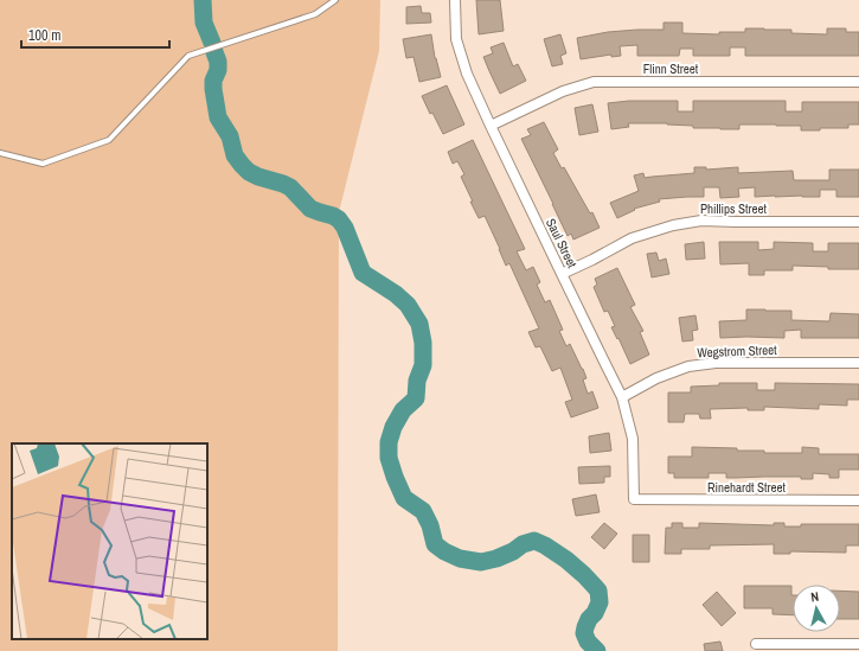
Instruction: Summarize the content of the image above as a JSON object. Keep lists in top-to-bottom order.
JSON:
{
  "streets": {
    "street": [
      "Flinn Street",
      "Phillips Street",
      "Saul Street",
      "Wegstrom Street",
      "Rinehardt Street"
    ]
  },
  "crossings": [
    ["Flinn Street", "Saul Street"],
    ["Phillips Street", "Saul Street"],
    ["Saul Street", "Wegstrom Street"],
    ["Saul Street", "Rinehardt Street"]
  ],
  "scale_bar": "100 m",
  "north": "top"
}
